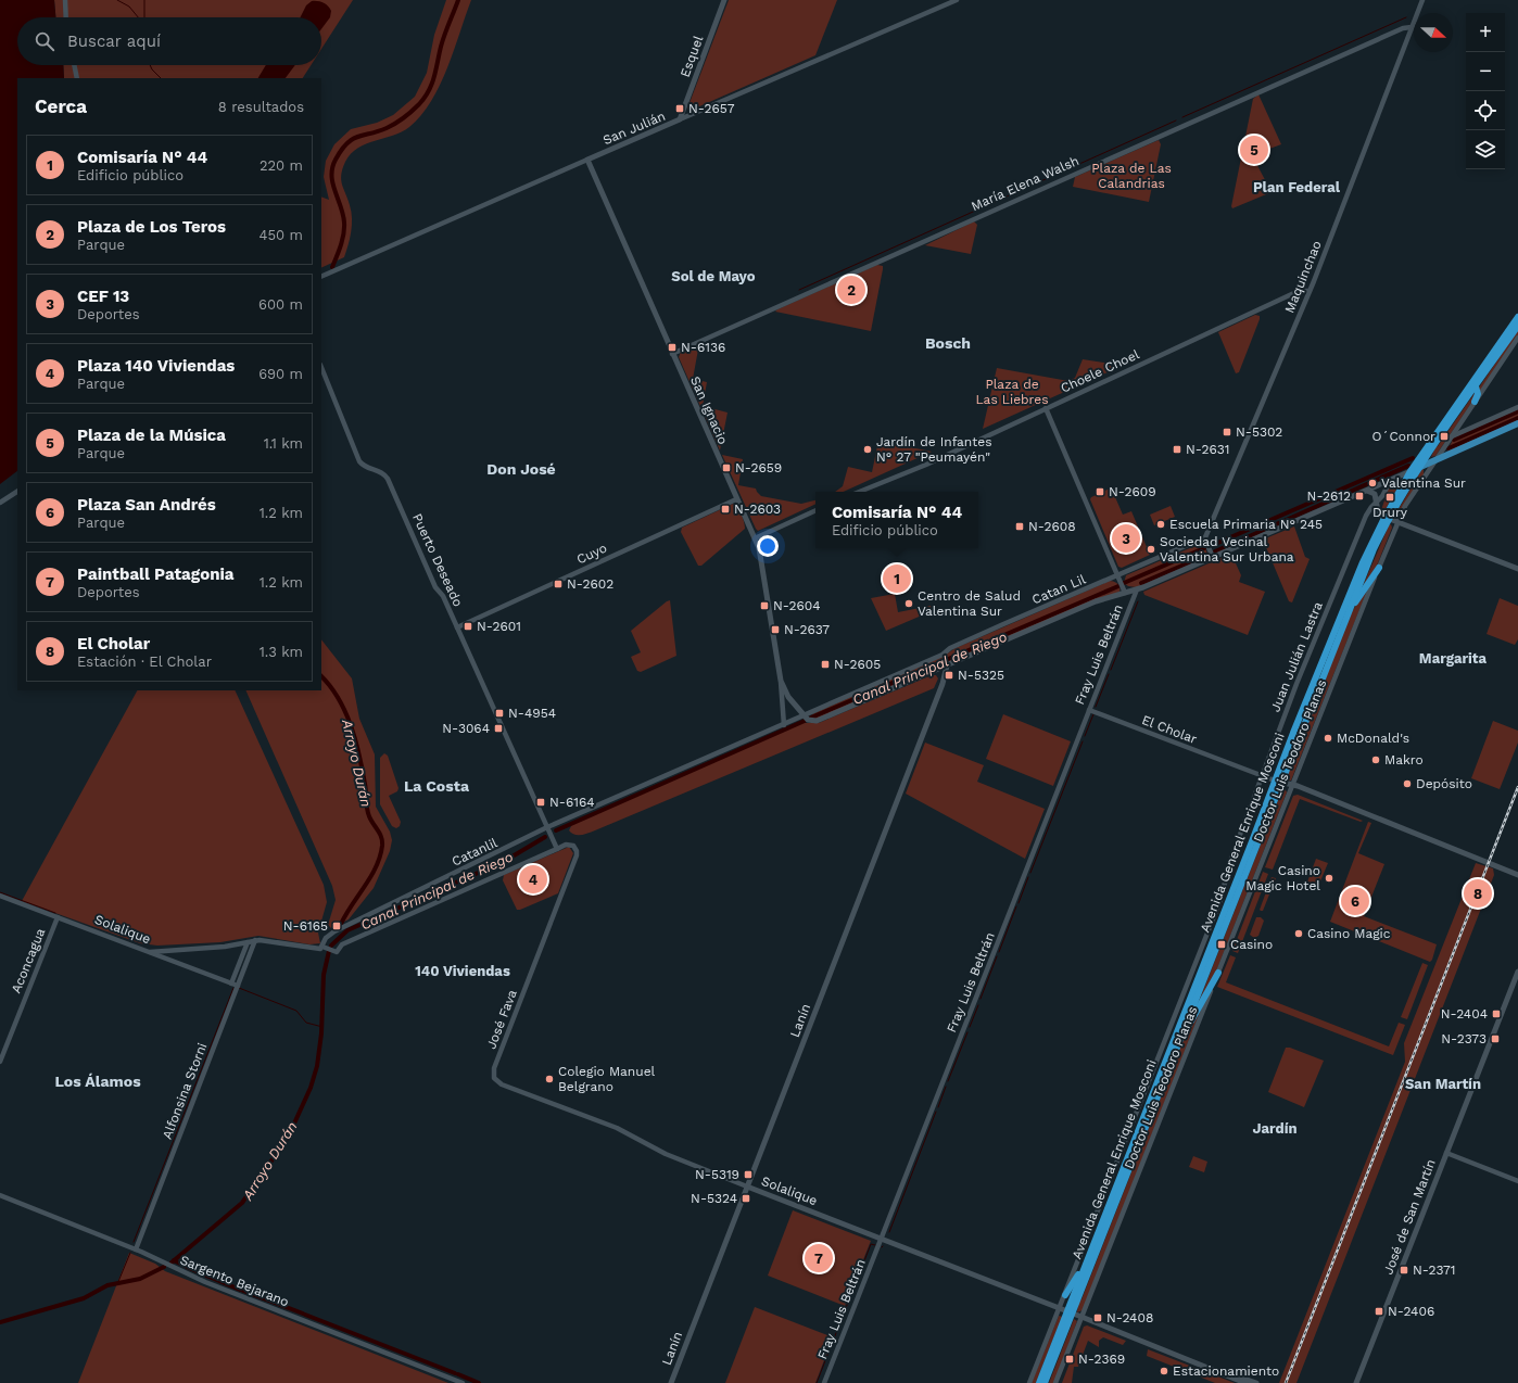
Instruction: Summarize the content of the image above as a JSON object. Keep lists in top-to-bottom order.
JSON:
{
  "streets": {
    "highway": ["Avenida General Enrique Mosconi"],
    "main road": [
      "Esquel",
      "San Julián",
      "San Ignacio",
      "El Cholar",
      "Solalique",
      "Lanín",
      "José de San Martín"
    ],
    "street": [
      "María Elena Walsh",
      "Maquinchao",
      "Choele Choel",
      "Cuyo",
      "Puerto Deseado",
      "Catan Lil",
      "Fray Luis Beltrán",
      "Juan Julián Lastra",
      "Doctor Luis Teodoro Planas",
      "Catanlil",
      "Aconcagua",
      "José Fava",
      "Alfonsina Storni",
      "Sargento Bejarano"
    ]
  },
  "crossings": [
    ["Esquel", "San Julián"],
    ["San Julián", "San Ignacio"],
    ["María Elena Walsh", "Maquinchao"],
    ["María Elena Walsh", "San Ignacio"],
    ["Maquinchao", "Choele Choel"],
    ["Maquinchao", "Catan Lil"],
    ["San Ignacio", "Cuyo"],
    ["San Ignacio", "Catan Lil"],
    ["San Ignacio", "Catanlil"],
    ["Cuyo", "Puerto Deseado"],
    ["Puerto Deseado", "Catanlil"],
    ["Puerto Deseado", "José Fava"],
    ["Catan Lil", "Catanlil"],
    ["Fray Luis Beltrán", "El Cholar"],
    ["Fray Luis Beltrán", "Solalique"],
    ["Juan Julián Lastra", "El Cholar"],
    ["Juan Julián Lastra", "Solalique"],
    ["El Cholar", "Doctor Luis Teodoro Planas"],
    ["El Cholar", "Avenida General Enrique Mosconi"],
    ["Doctor Luis Teodoro Planas", "Solalique"],
    ["Avenida General Enrique Mosconi", "Solalique"],
    ["Solalique", "Aconcagua"],
    ["Solalique", "José Fava"],
    ["Solalique", "Lanín"],
    ["Solalique", "Alfonsina Storni"],
    ["Alfonsina Storni", "Sargento Bejarano"]
  ],
  "districts": [
    "Plan Federal",
    "Sol de Mayo",
    "Bosch",
    "Don José",
    "Margarita",
    "La Costa",
    "140 Viviendas",
    "Los Álamos",
    "San Martín",
    "Jardín"
  ],
  "water": ["Canal Principal de Riego", "Arroyo Durán"],
  "parks": ["Plaza de Las Calandrias", "Plaza de Las Liebres"],
  "places": {
    "transit": [
      "N-2657",
      "N-6136",
      "N-5302",
      "O´Connor",
      "N-2631",
      "N-2659",
      "N-2609",
      "N-2612",
      "Drury",
      "N-2603",
      "N-2608",
      "N-2602",
      "N-2604",
      "N-2601",
      "N-2637",
      "N-2605",
      "N-5325",
      "N-4954",
      "N-3064",
      "N-6164",
      "N-6165",
      "Casino",
      "N-2404",
      "N-2373",
      "N-5319",
      "N-5324",
      "N-2371",
      "N-2406",
      "N-2408",
      "N-2369"
    ],
    "other": [
      "Jardín de Infantes N° 27 \"Peumayén\"",
      "Valentina Sur",
      "Escuela Primaria N° 245",
      "Sociedad Vecinal Valentina Sur Urbana",
      "Centro de Salud Valentina Sur",
      "McDonald's",
      "Makro",
      "Depósito",
      "Casino Magic Hotel",
      "Casino Magic",
      "Colegio Manuel Belgrano",
      "Estacionamiento"
    ]
  },
  "north": "right",
  "page": {
    "map_buttons": ["+", "−"],
    "search": "Buscar aquí",
    "heading": ["Cerca", "8 resultados"],
    "pins": [
      "5",
      "2",
      "3",
      "1",
      "4",
      "8",
      "6",
      "7"
    ],
    "list": [
      {
        "mark": "1",
        "name": "Comisaría N° 44",
        "note": "Edificio público",
        "value": "220 m"
      },
      {
        "mark": "2",
        "name": "Plaza de Los Teros",
        "note": "Parque",
        "value": "450 m"
      },
      {
        "mark": "3",
        "name": "CEF 13",
        "note": "Deportes",
        "value": "600 m"
      },
      {
        "mark": "4",
        "name": "Plaza 140 Viviendas",
        "note": "Parque",
        "value": "690 m"
      },
      {
        "mark": "5",
        "name": "Plaza de la Música",
        "note": "Parque",
        "value": "1.1 km"
      },
      {
        "mark": "6",
        "name": "Plaza San Andrés",
        "note": "Parque",
        "value": "1.2 km"
      },
      {
        "mark": "7",
        "name": "Paintball Patagonia",
        "note": "Deportes",
        "value": "1.2 km"
      },
      {
        "mark": "8",
        "name": "El Cholar",
        "note": "Estación · El Cholar",
        "value": "1.3 km"
      }
    ],
    "popup": ["Comisaría N° 44", "Edificio público"]
  }
}
